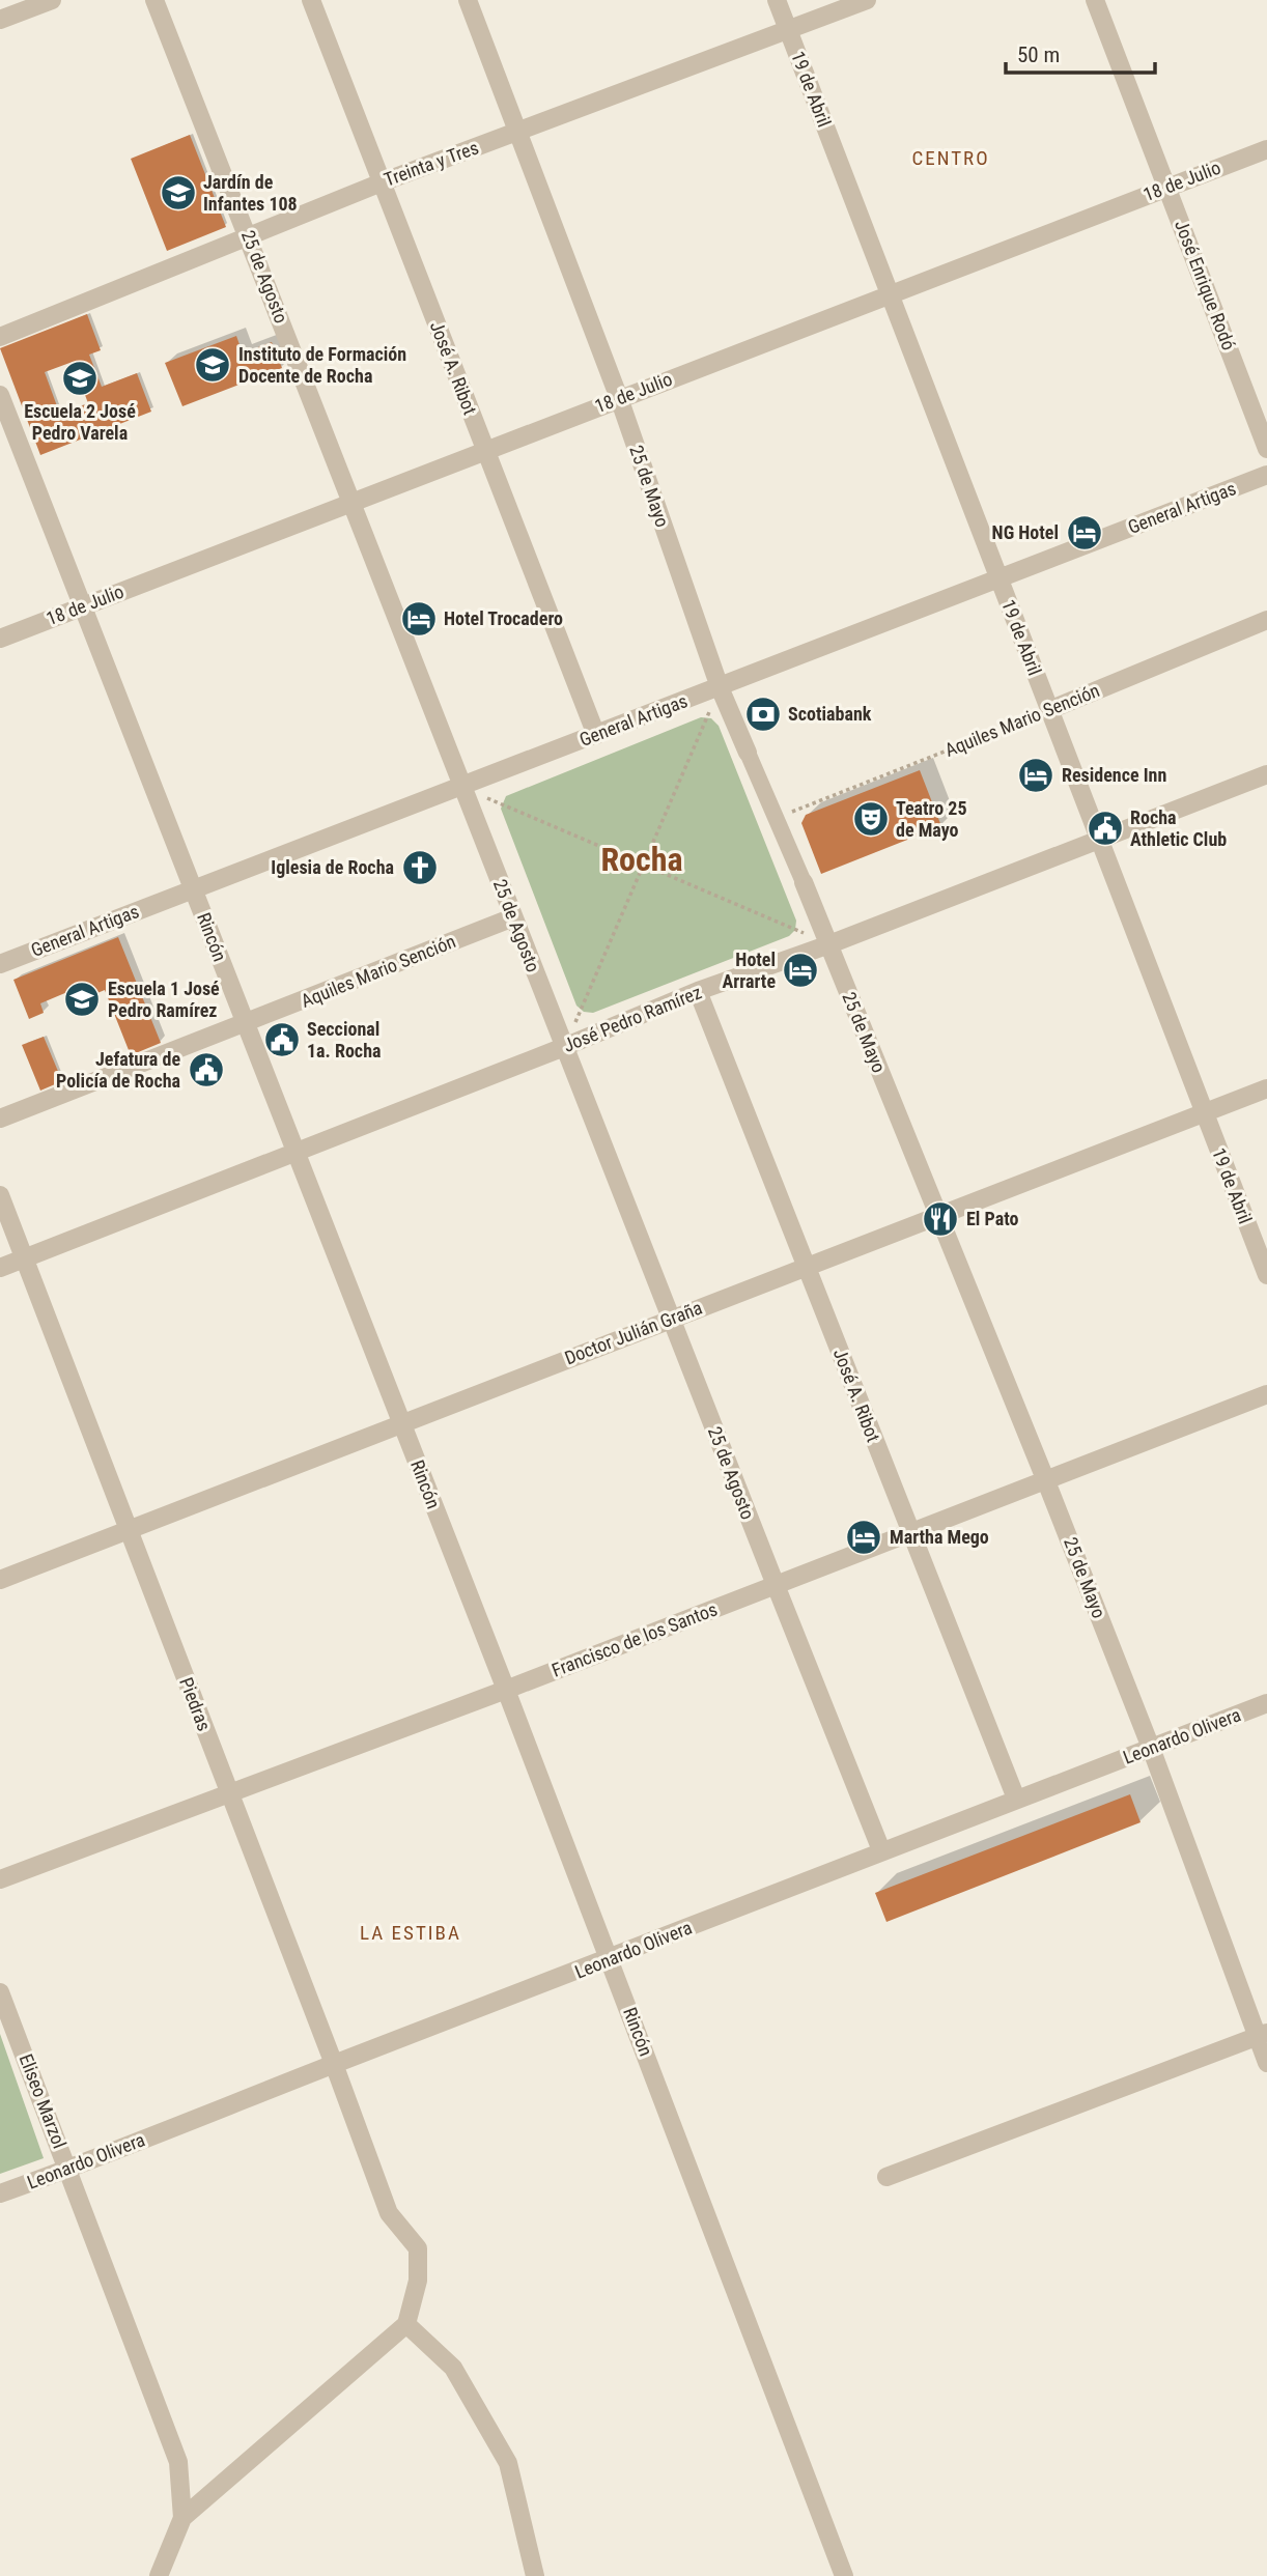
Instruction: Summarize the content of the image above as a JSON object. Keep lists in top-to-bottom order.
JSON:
{
  "streets": {
    "street": [
      "19 de Abril",
      "Treinta y Tres",
      "18 de Julio",
      "25 de Agosto",
      "José Enrique Rodó",
      "José A. Ribot",
      "25 de Mayo",
      "General Artigas",
      "Aquiles Mario Sención",
      "Rincón",
      "José Pedro Ramírez",
      "Doctor Julián Graña",
      "Francisco de los Santos",
      "Piedras",
      "Leonardo Olivera",
      "Eliseo Marzol"
    ]
  },
  "crossings": [
    ["19 de Abril", "Treinta y Tres"],
    ["19 de Abril", "18 de Julio"],
    ["19 de Abril", "General Artigas"],
    ["19 de Abril", "Aquiles Mario Sención"],
    ["19 de Abril", "José Pedro Ramírez"],
    ["19 de Abril", "Doctor Julián Graña"],
    ["Treinta y Tres", "25 de Agosto"],
    ["Treinta y Tres", "José A. Ribot"],
    ["Treinta y Tres", "25 de Mayo"],
    ["18 de Julio", "25 de Agosto"],
    ["18 de Julio", "José Enrique Rodó"],
    ["18 de Julio", "José A. Ribot"],
    ["18 de Julio", "25 de Mayo"],
    ["18 de Julio", "Rincón"],
    ["25 de Agosto", "General Artigas"],
    ["25 de Agosto", "Aquiles Mario Sención"],
    ["25 de Agosto", "José Pedro Ramírez"],
    ["25 de Agosto", "Doctor Julián Graña"],
    ["25 de Agosto", "Francisco de los Santos"],
    ["25 de Agosto", "Leonardo Olivera"],
    ["José A. Ribot", "General Artigas"],
    ["José A. Ribot", "José Pedro Ramírez"],
    ["José A. Ribot", "Doctor Julián Graña"],
    ["José A. Ribot", "Francisco de los Santos"],
    ["José A. Ribot", "Leonardo Olivera"],
    ["25 de Mayo", "General Artigas"],
    ["25 de Mayo", "Aquiles Mario Sención"],
    ["25 de Mayo", "José Pedro Ramírez"],
    ["25 de Mayo", "Doctor Julián Graña"],
    ["25 de Mayo", "Francisco de los Santos"],
    ["25 de Mayo", "Leonardo Olivera"],
    ["General Artigas", "Rincón"],
    ["Aquiles Mario Sención", "Rincón"],
    ["Rincón", "José Pedro Ramírez"],
    ["Rincón", "Doctor Julián Graña"],
    ["Rincón", "Francisco de los Santos"],
    ["Rincón", "Leonardo Olivera"],
    ["José Pedro Ramírez", "Piedras"],
    ["Doctor Julián Graña", "Piedras"],
    ["Francisco de los Santos", "Piedras"],
    ["Piedras", "Leonardo Olivera"],
    ["Leonardo Olivera", "Eliseo Marzol"]
  ],
  "districts": ["CENTRO", "Rocha", "LA ESTIBA"],
  "places": {
    "school or university": [
      "Jardín de Infantes 108",
      "Instituto de Formación Docente de Rocha",
      "Escuela 2 José Pedro Varela",
      "Escuela 1 José Pedro Ramírez"
    ],
    "hotel": [
      "NG Hotel",
      "Hotel Trocadero",
      "Residence Inn",
      "Hotel Arrarte",
      "Martha Mego"
    ],
    "bank": ["Scotiabank"],
    "theatre": ["Teatro 25 de Mayo"],
    "public building": ["Rocha Athletic Club", "Seccional 1a. Rocha", "Jefatura de Policía de Rocha"],
    "church": ["Iglesia de Rocha"],
    "restaurant": ["El Pato"]
  },
  "scale_bar": "50 m"
}
